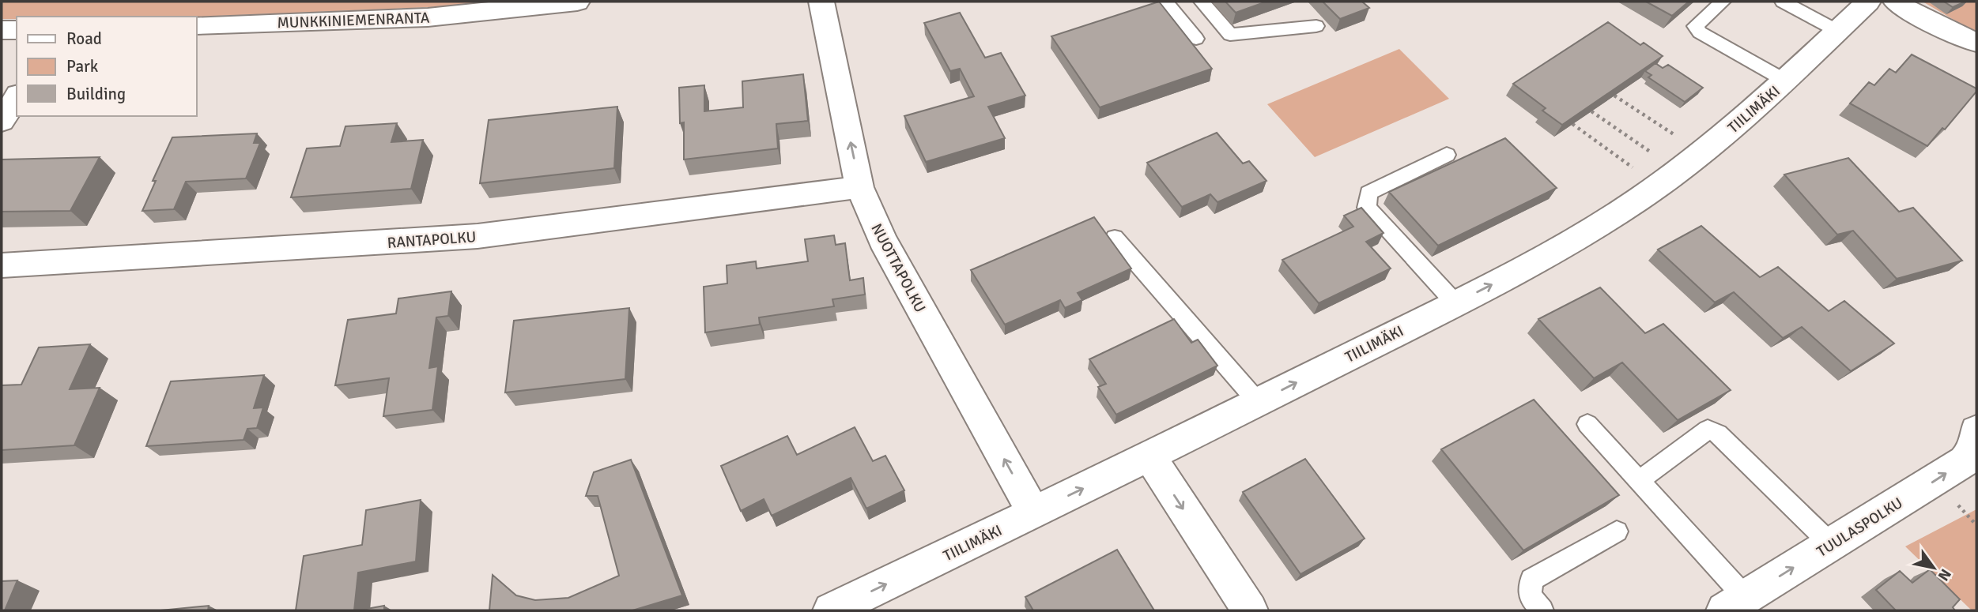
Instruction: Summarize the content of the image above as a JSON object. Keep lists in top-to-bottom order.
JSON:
{
  "streets": {
    "street": [
      "MUNKKINIEMENRANTA",
      "TIILIMÄKI",
      "RANTAPOLKU",
      "NUOTTAPOLKU",
      "TUULASPOLKU"
    ]
  },
  "crossings": [
    ["TIILIMÄKI", "NUOTTAPOLKU"],
    ["RANTAPOLKU", "NUOTTAPOLKU"]
  ],
  "one_way": ["TIILIMÄKI", "NUOTTAPOLKU", "TUULASPOLKU"],
  "legend": ["Road", "Park", "Building"],
  "north": "bottom right"
}
